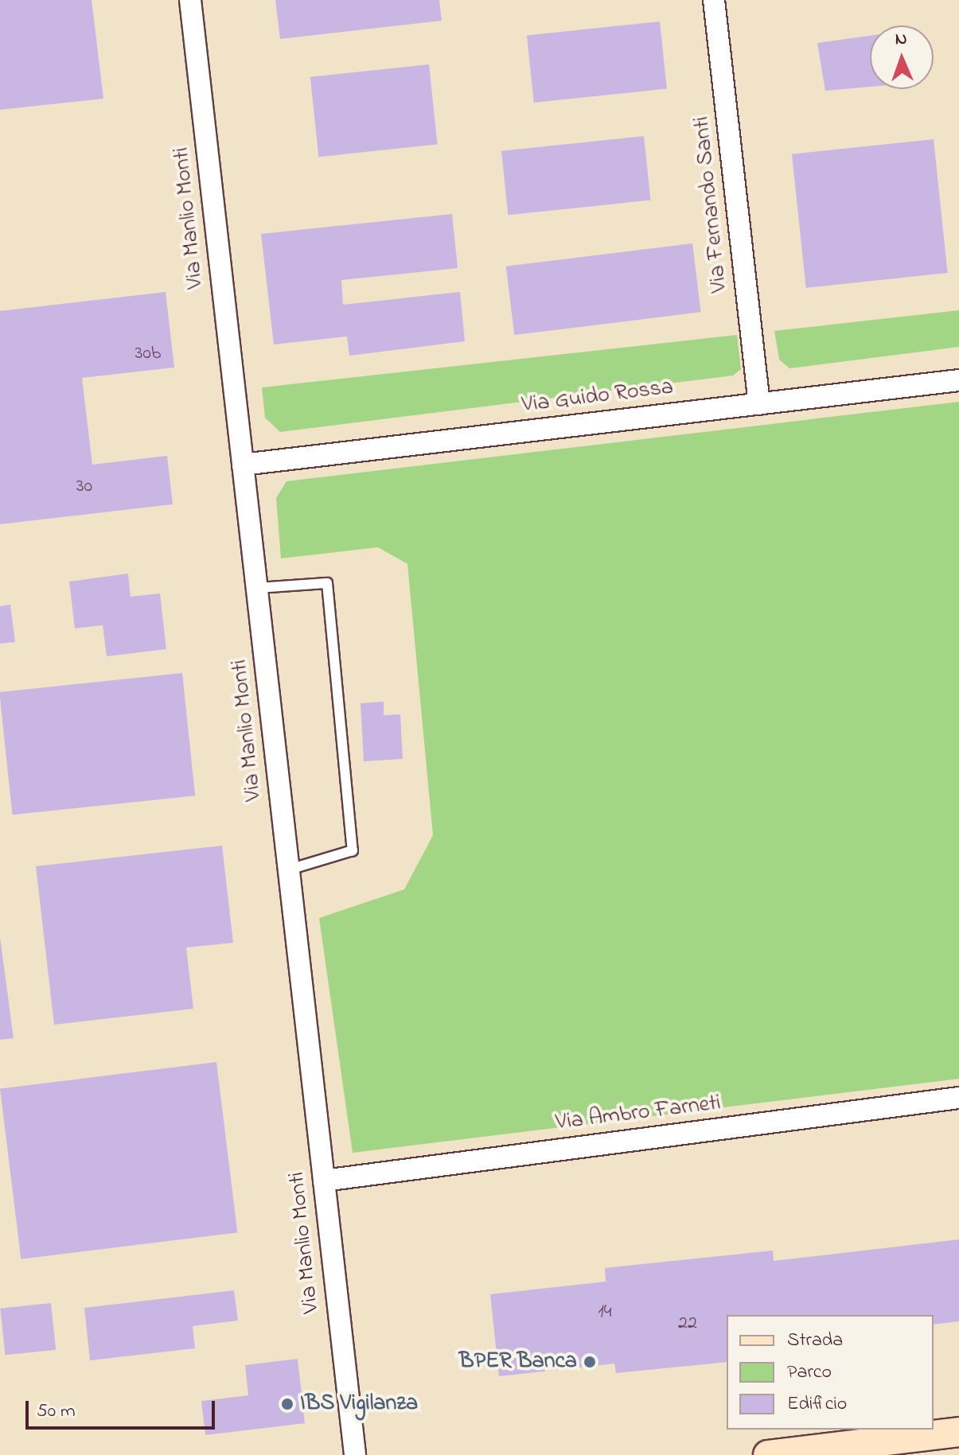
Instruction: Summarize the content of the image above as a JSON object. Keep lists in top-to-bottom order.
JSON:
{
  "streets": {
    "street": [
      "Via Fernando Santi",
      "Via Manlio Monti",
      "Via Guido Rossa",
      "Via Ambro Farneti"
    ]
  },
  "crossings": [
    ["Via Fernando Santi", "Via Guido Rossa"],
    ["Via Manlio Monti", "Via Guido Rossa"],
    ["Via Manlio Monti", "Via Ambro Farneti"]
  ],
  "places": ["BPER Banca", "IBS Vigilanza"],
  "house_numbers": [
    "30b",
    "30",
    "14",
    "22"
  ],
  "legend": ["Strada", "Parco", "Edificio"],
  "scale_bar": "50 m",
  "north": "top"
}
